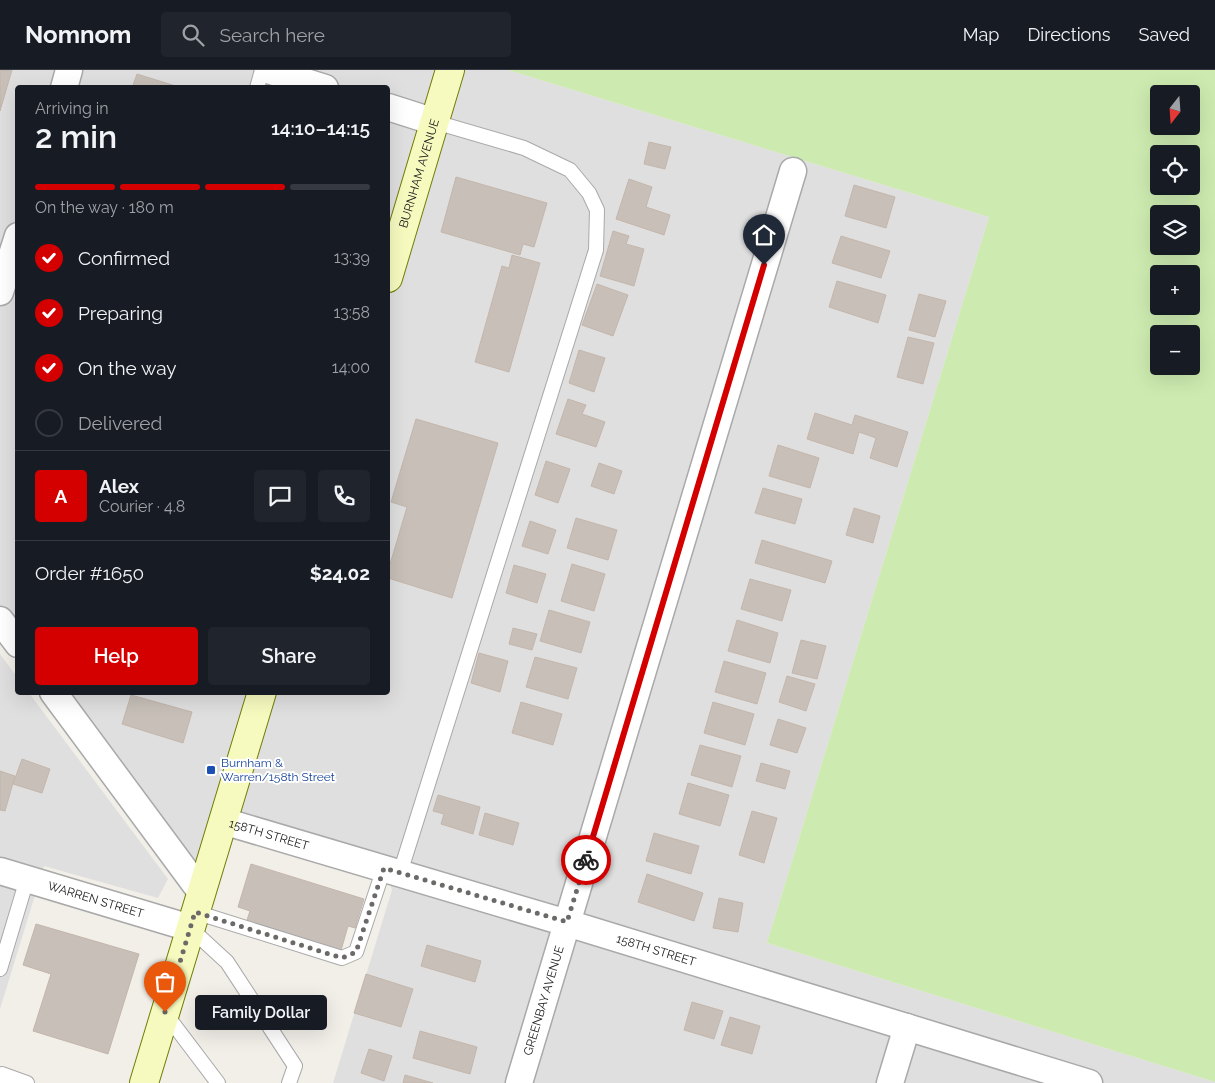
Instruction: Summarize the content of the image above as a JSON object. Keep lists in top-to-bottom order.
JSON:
{
  "streets": {
    "main road": ["BURNHAM AVENUE"],
    "street": ["158TH STREET", "WARREN STREET", "GREENBAY AVENUE"]
  },
  "crossings": [
    ["158TH STREET", "GREENBAY AVENUE"]
  ],
  "places": {
    "transit": ["Burnham & Warren/158th Street"],
    "other": ["Family Dollar"]
  },
  "north": "bottom",
  "page": {
    "header": "Nomnom",
    "search": "Search here",
    "nav": ["Map", "Directions", "Saved"],
    "map_buttons": ["+", "−"],
    "heading": ["2 min", "Arriving in", "14:10–14:15"],
    "panel": [
      "Alex",
      "Courier · 4.8",
      "Order #1650",
      "$24.02"
    ],
    "bar": "On the way · 180 m",
    "list": [
      ["Confirmed", "13:39"],
      ["Preparing", "13:58"],
      ["On the way", "14:00"],
      "Delivered"
    ],
    "round": "A",
    "buttons": ["Help", "Share"],
    "bubble": "Family Dollar"
  }
}
